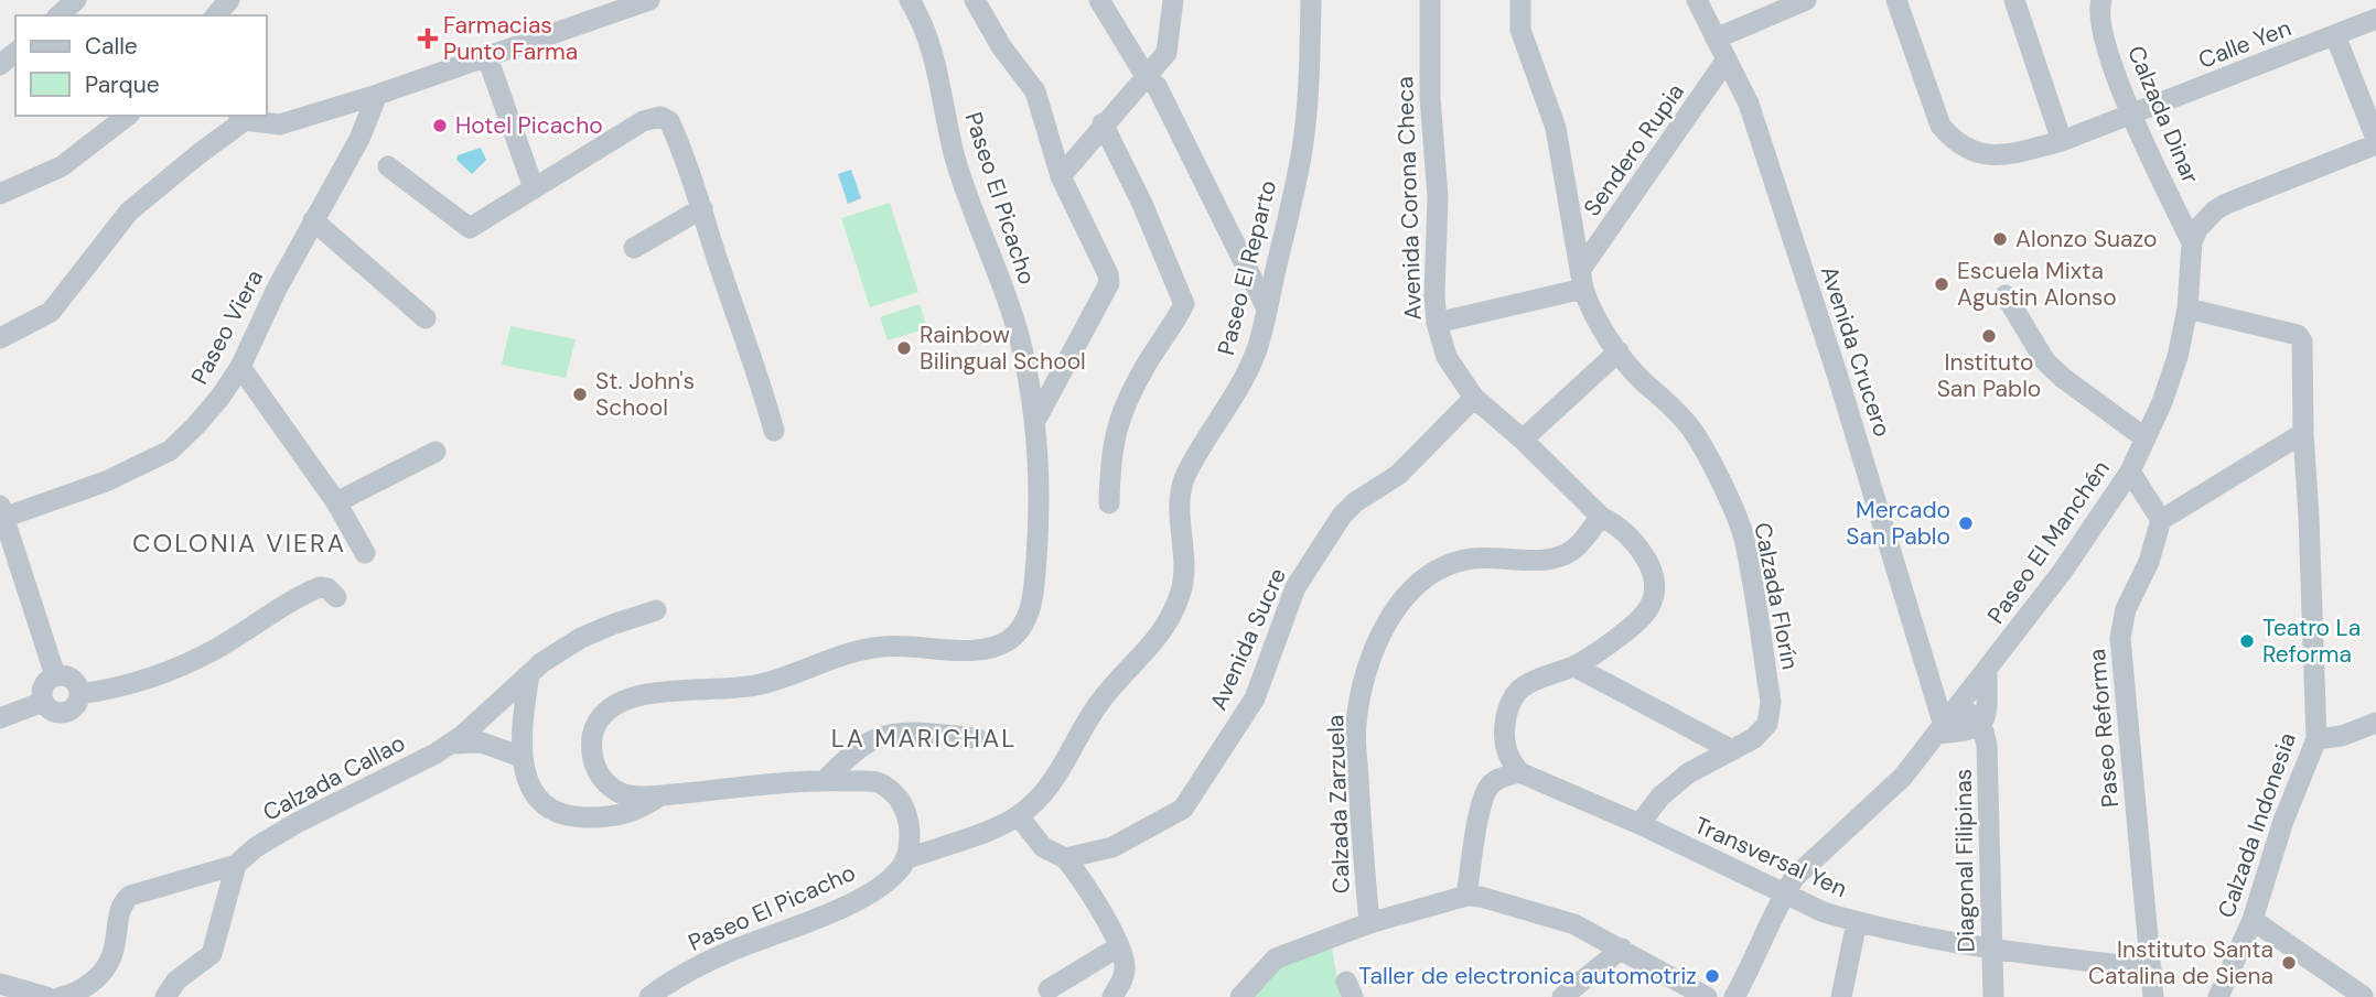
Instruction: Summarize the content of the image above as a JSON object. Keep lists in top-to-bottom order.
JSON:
{
  "streets": {
    "street": [
      "Calle Yen",
      "Calzada Dinar",
      "Sendero Rupia",
      "Paseo El Picacho",
      "Avenida Corona Checa",
      "Paseo El Reparto",
      "Paseo Viera",
      "Avenida Crucero",
      "Paseo El Manchén",
      "Calzada Florín",
      "Avenida Sucre",
      "Paseo Reforma",
      "Calzada Callao",
      "Calzada Zarzuela",
      "Calzada Indonesia",
      "Transversal Yen",
      "Diagonal Filipinas"
    ]
  },
  "crossings": [
    ["Calle Yen", "Calzada Dinar"],
    ["Calzada Dinar", "Paseo El Manchén"],
    ["Sendero Rupia", "Avenida Crucero"],
    ["Sendero Rupia", "Calzada Florín"],
    ["Paseo El Picacho", "Paseo El Reparto"],
    ["Avenida Corona Checa", "Avenida Sucre"],
    ["Avenida Corona Checa", "Calzada Zarzuela"],
    ["Avenida Corona Checa", "Transversal Yen"],
    ["Avenida Crucero", "Paseo El Manchén"],
    ["Paseo El Manchén", "Calzada Indonesia"],
    ["Paseo El Manchén", "Transversal Yen"],
    ["Paseo El Manchén", "Diagonal Filipinas"],
    ["Calzada Florín", "Transversal Yen"],
    ["Paseo Reforma", "Transversal Yen"],
    ["Transversal Yen", "Diagonal Filipinas"]
  ],
  "districts": ["COLONIA VIERA", "LA MARICHAL"],
  "places": {
    "health": ["Farmacias Punto Farma"],
    "other": [
      "Hotel Picacho",
      "Alonzo Suazo",
      "Escuela Mixta Agustin Alonso",
      "Instituto San Pablo",
      "Rainbow Bilingual School",
      "St. John's School",
      "Mercado San Pablo",
      "Teatro La Reforma",
      "Instituto Santa Catalina de Siena",
      "Taller de electronica automotriz"
    ]
  },
  "legend": ["Calle", "Parque"]
}
